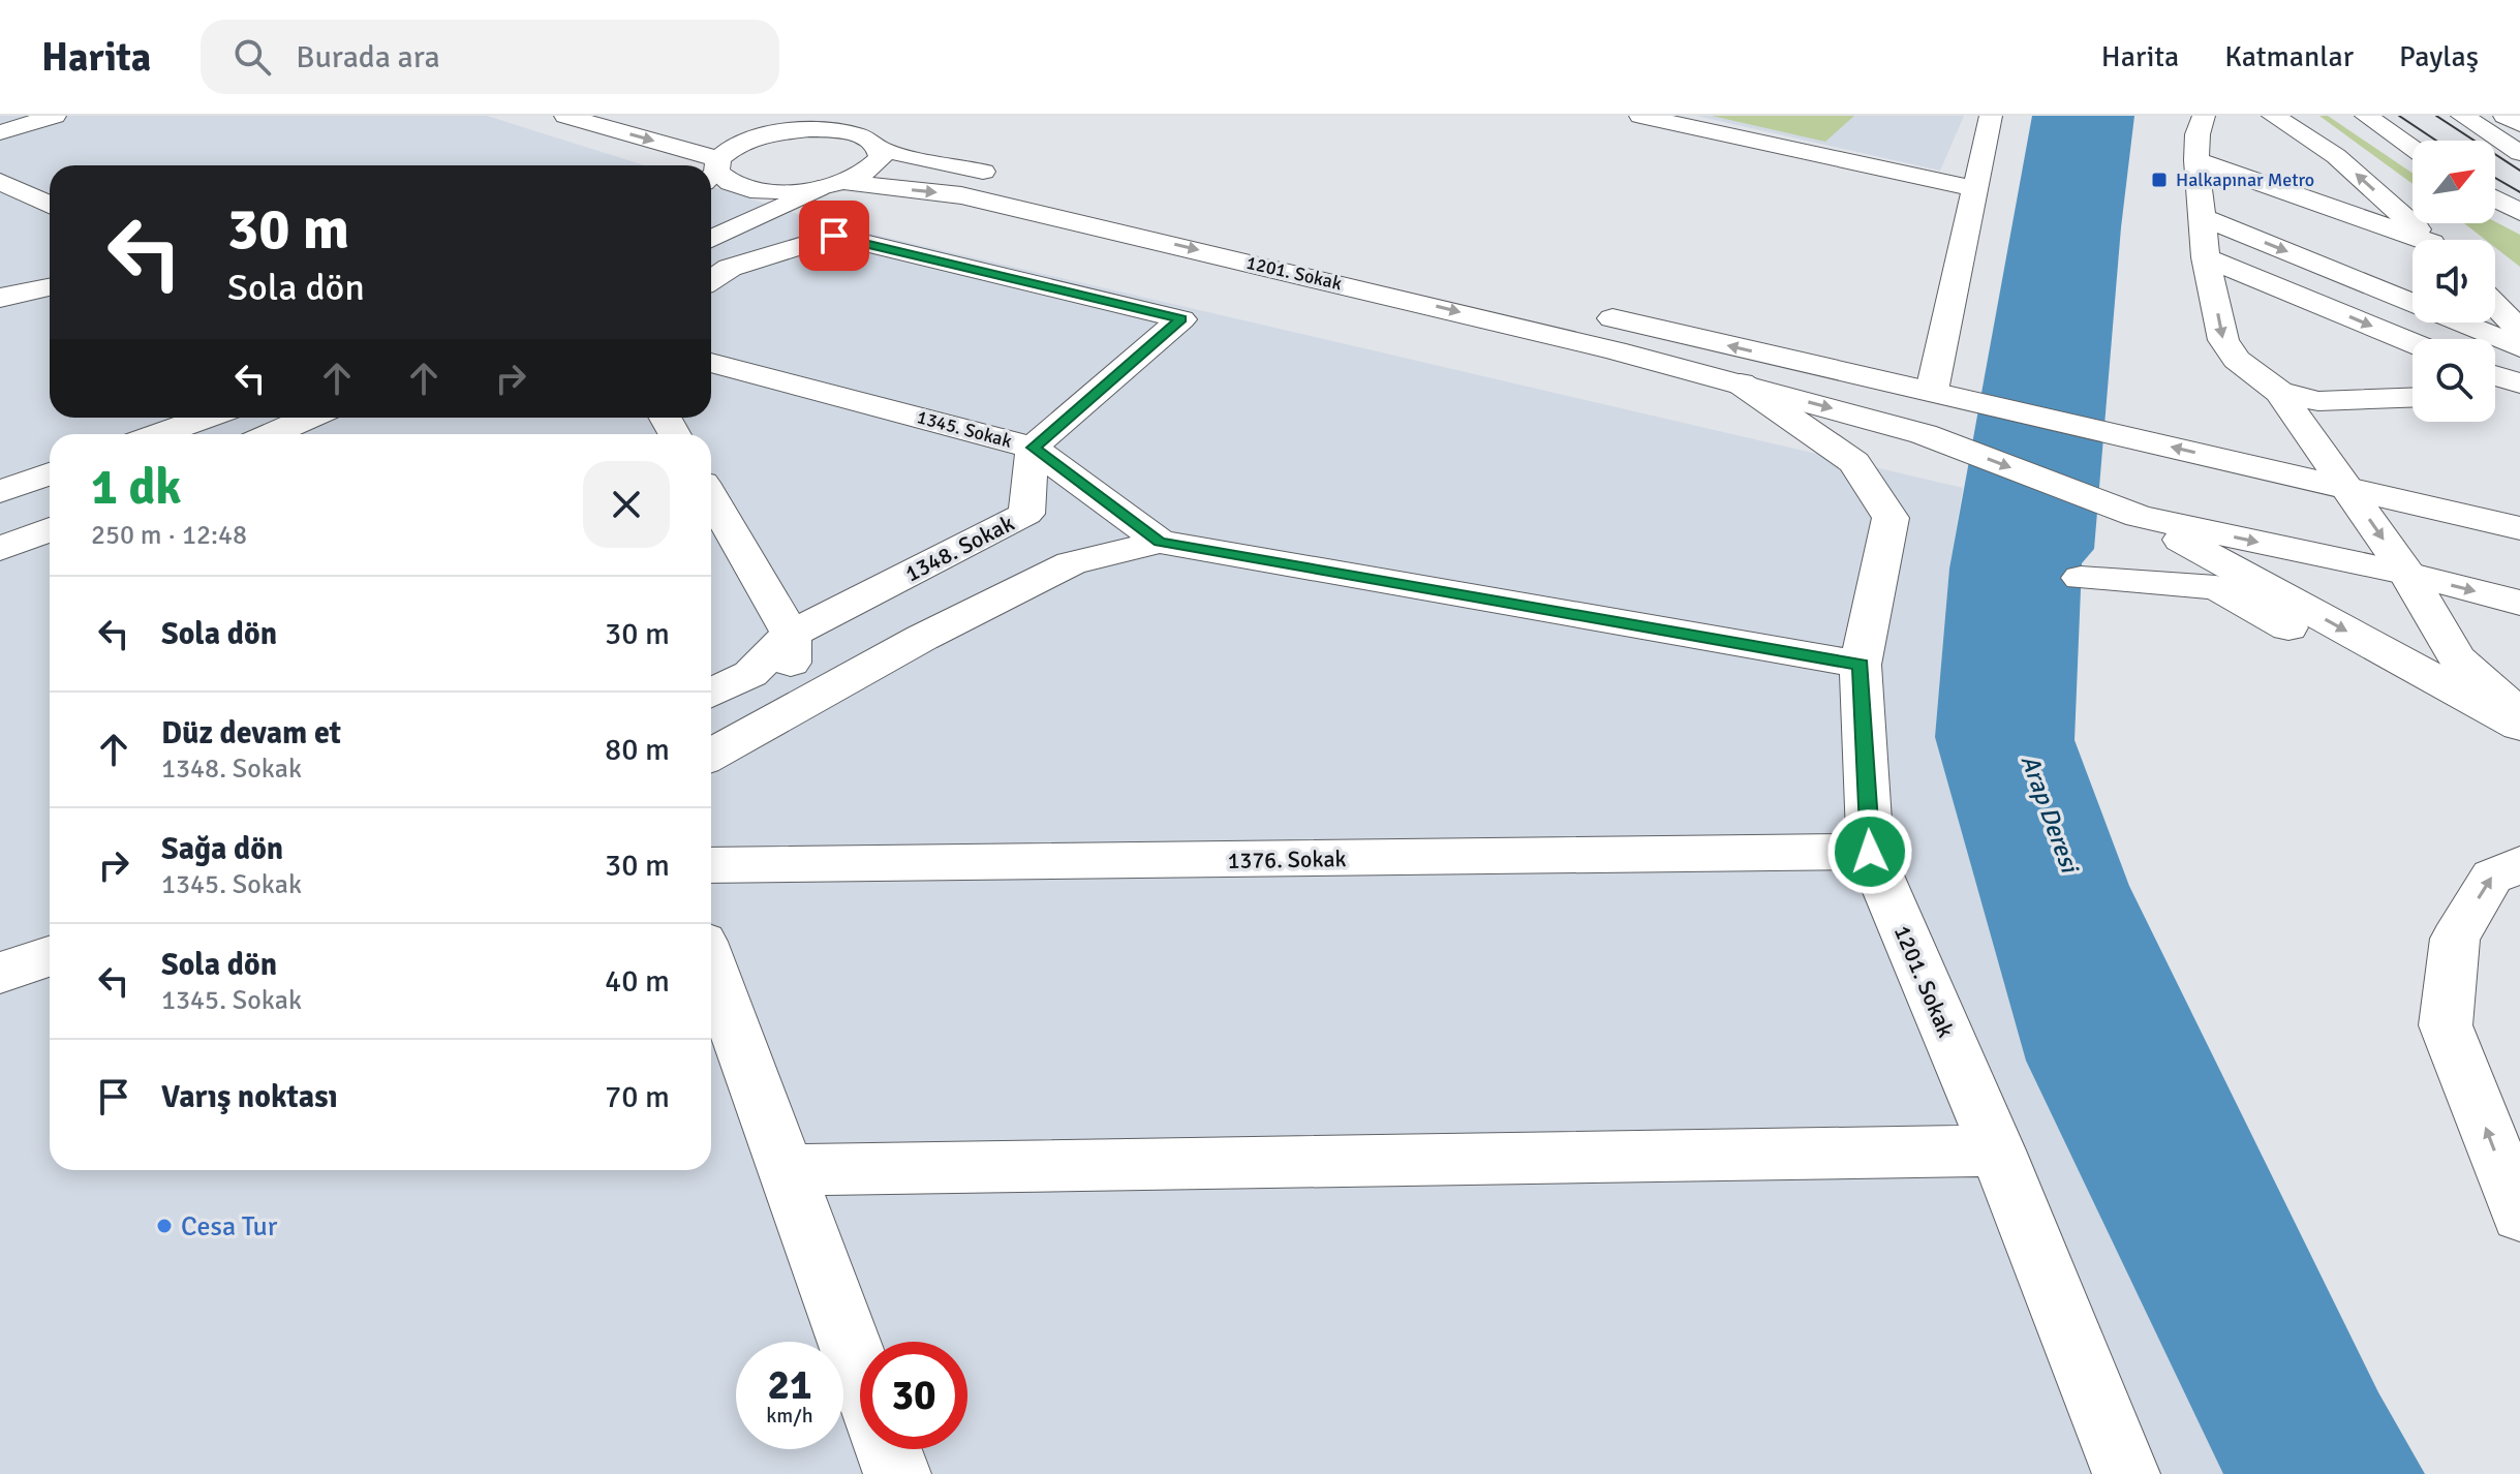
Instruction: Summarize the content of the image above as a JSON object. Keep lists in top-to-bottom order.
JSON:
{
  "streets": {
    "street": [
      "1201. Sokak",
      "1345. Sokak",
      "1348. Sokak",
      "1376. Sokak"
    ]
  },
  "crossings": [
    ["1201. Sokak", "1376. Sokak"],
    ["1345. Sokak", "1348. Sokak"]
  ],
  "water": ["Arap Deresi"],
  "places": {
    "transit": ["Halkapınar Metro"],
    "other": ["Cesa Tur"]
  },
  "north": "top right",
  "page": {
    "header": "Harita",
    "search": "Burada ara",
    "nav": ["Harita", "Katmanlar", "Paylaş"],
    "turn": ["30 m", "Sola dön"],
    "heading": ["1 dk", "250 m · 12:48"],
    "list": [
      {
        "name": "Sola dön",
        "value": "30 m"
      },
      {
        "name": "Düz devam et",
        "note": "1348. Sokak",
        "value": "80 m"
      },
      {
        "name": "Sağa dön",
        "note": "1345. Sokak",
        "value": "30 m"
      },
      {
        "name": "Sola dön",
        "note": "1345. Sokak",
        "value": "40 m"
      },
      {
        "name": "Varış noktası",
        "value": "70 m"
      }
    ],
    "speed": "21 km/h",
    "limit": "30"
  }
}
